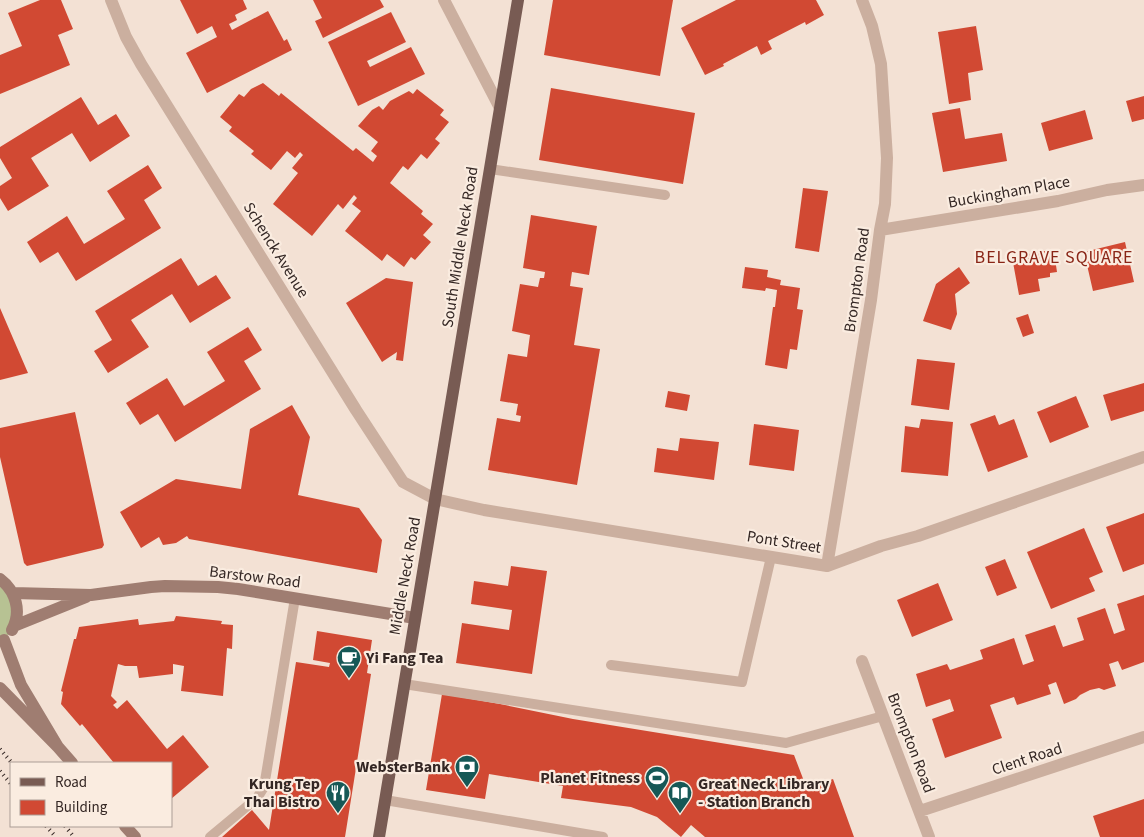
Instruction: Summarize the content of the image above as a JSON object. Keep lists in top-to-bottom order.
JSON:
{
  "streets": {
    "main road": ["South Middle Neck Road", "Middle Neck Road"],
    "street": [
      "Buckingham Place",
      "Schenck Avenue",
      "Brompton Road",
      "Pont Street",
      "Barstow Road",
      "Clent Road"
    ]
  },
  "crossings": [
    ["Buckingham Place", "Brompton Road"],
    ["South Middle Neck Road", "Schenck Avenue"],
    ["South Middle Neck Road", "Pont Street"],
    ["South Middle Neck Road", "Middle Neck Road"],
    ["Schenck Avenue", "Pont Street"],
    ["Schenck Avenue", "Middle Neck Road"],
    ["Brompton Road", "Pont Street"],
    ["Brompton Road", "Clent Road"],
    ["Pont Street", "Middle Neck Road"],
    ["Middle Neck Road", "Barstow Road"]
  ],
  "districts": ["BELGRAVE SQUARE"],
  "places": {
    "cafe": ["Yi Fang Tea"],
    "bank": ["WebsterBank"],
    "sports": ["Planet Fitness"],
    "restaurant": ["Krung Tep Thai Bistro"],
    "library": ["Great Neck Library - Station Branch"]
  },
  "legend": ["Road", "Building"]
}
